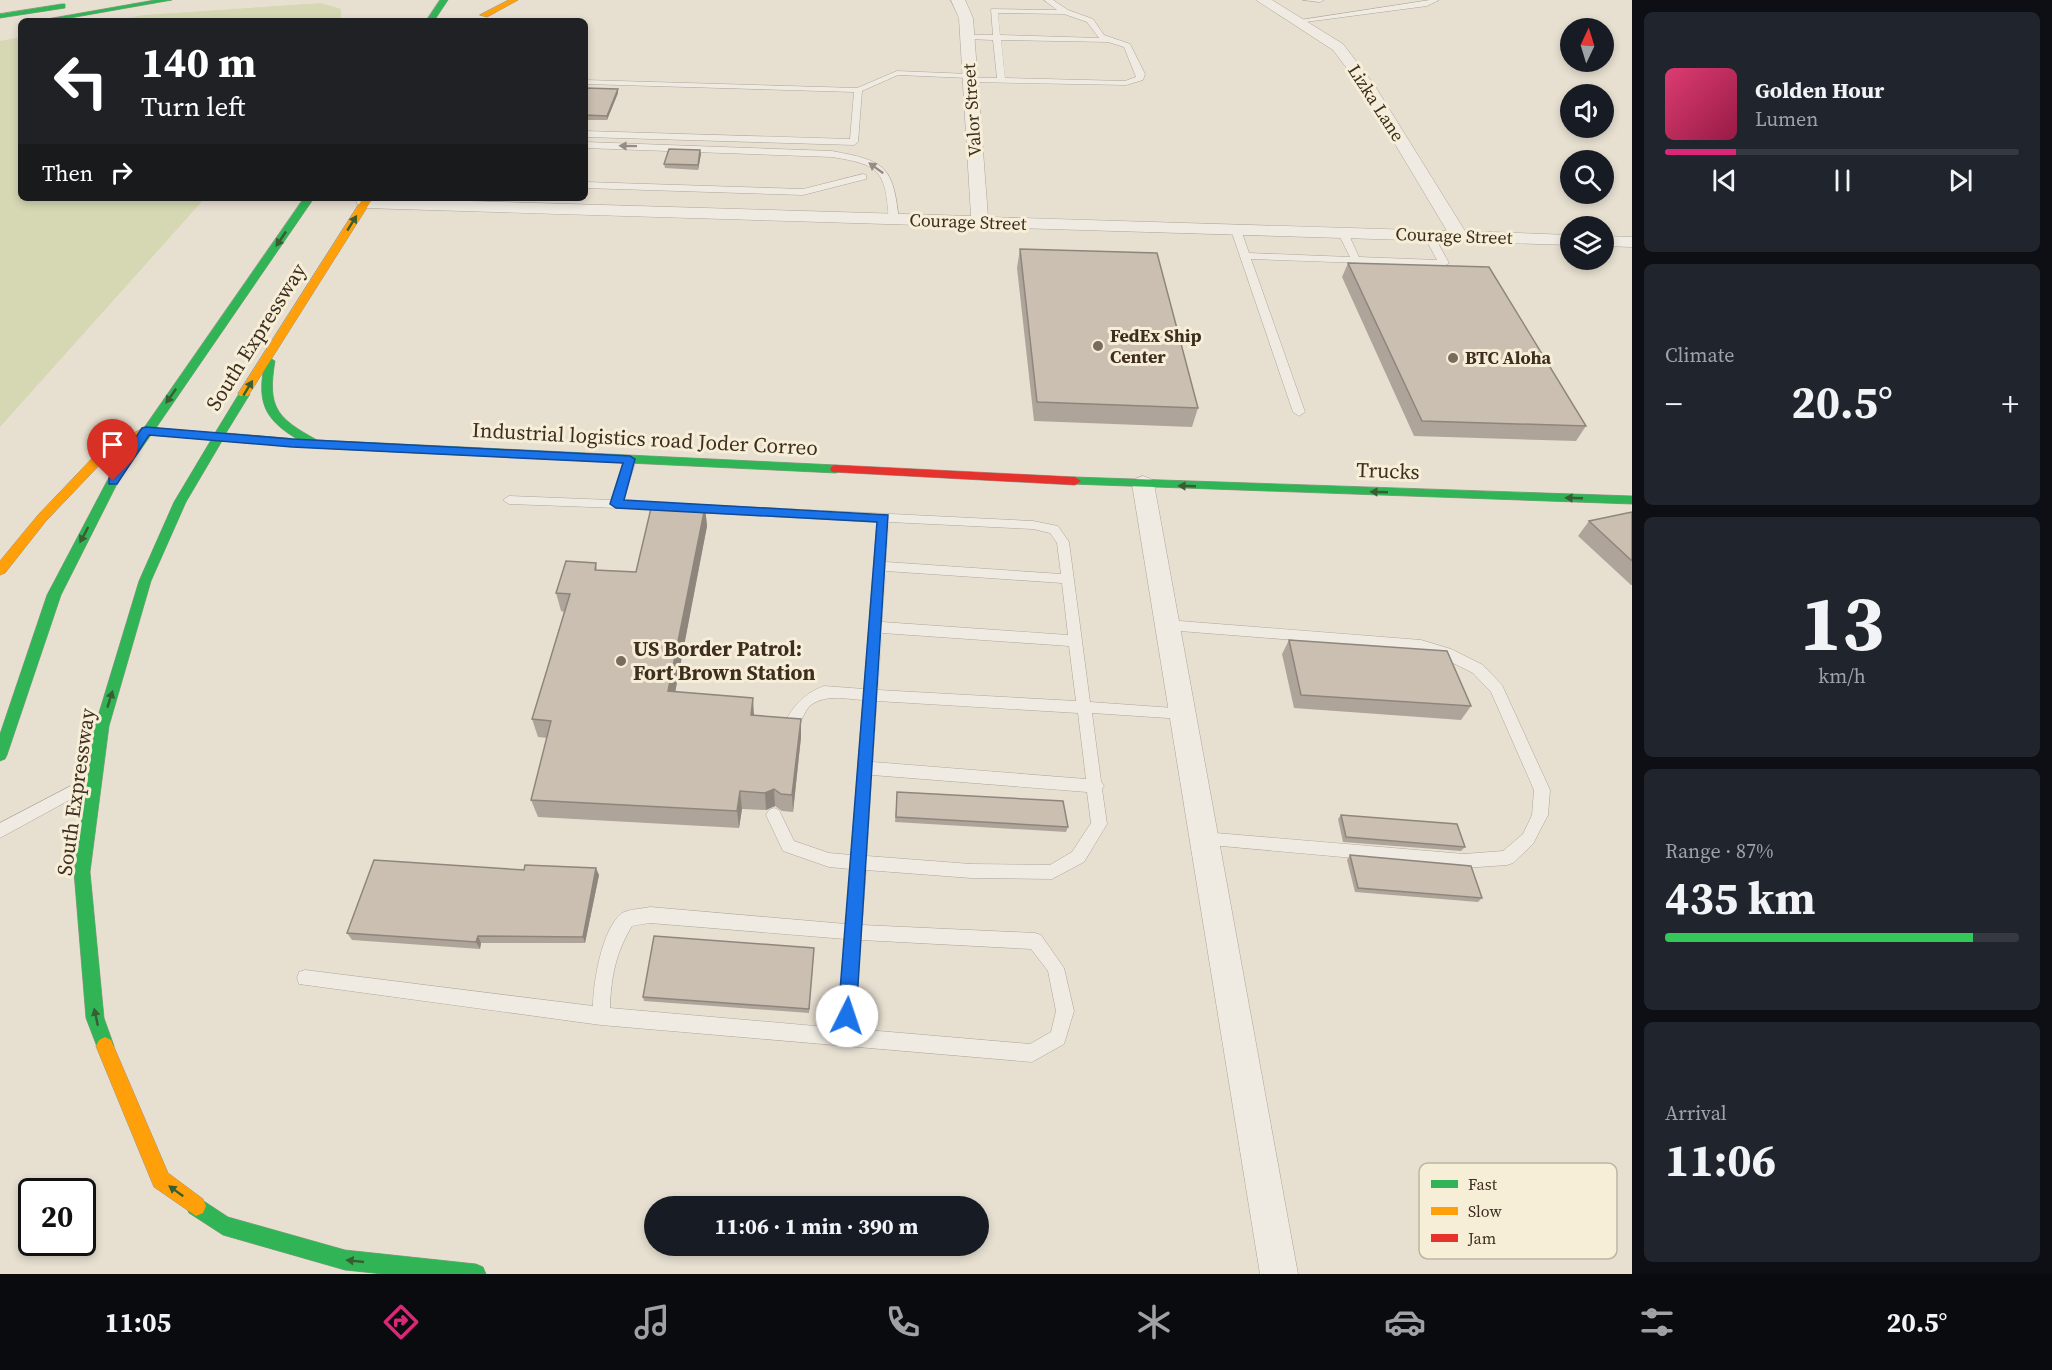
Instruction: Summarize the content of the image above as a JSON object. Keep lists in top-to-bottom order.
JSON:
{
  "streets": {
    "main road": ["South Expressway", "Industrial logistics road Joder Correo", "Trucks"],
    "street": ["Lizka Lane", "Valor Street", "Courage Street"]
  },
  "crossings": [
    ["Lizka Lane", "Courage Street"],
    ["Valor Street", "Courage Street"],
    ["South Expressway", "Industrial logistics road Joder Correo"],
    ["Industrial logistics road Joder Correo", "Trucks"]
  ],
  "one_way": ["Trucks"],
  "places": ["FedEx Ship Center", "BTC Aloha", "US Border Patrol: Fort Brown Station"],
  "legend": ["Fast", "Slow", "Jam"],
  "north": "top",
  "page": {
    "turn": ["140 m", "Turn left"],
    "song": ["Golden Hour", "Lumen"],
    "then": "Then",
    "tile": [
      "Climate",
      ["13", "km/h"],
      ["Range · 87%", "435 km"],
      ["Arrival", "11:06"]
    ],
    "heat": ["−", "20.5°", "+"],
    "limit": "20",
    "trip": "11:06 · 1 min · 390 m",
    "tabs": ["11:05", "20.5°"]
  }
}
